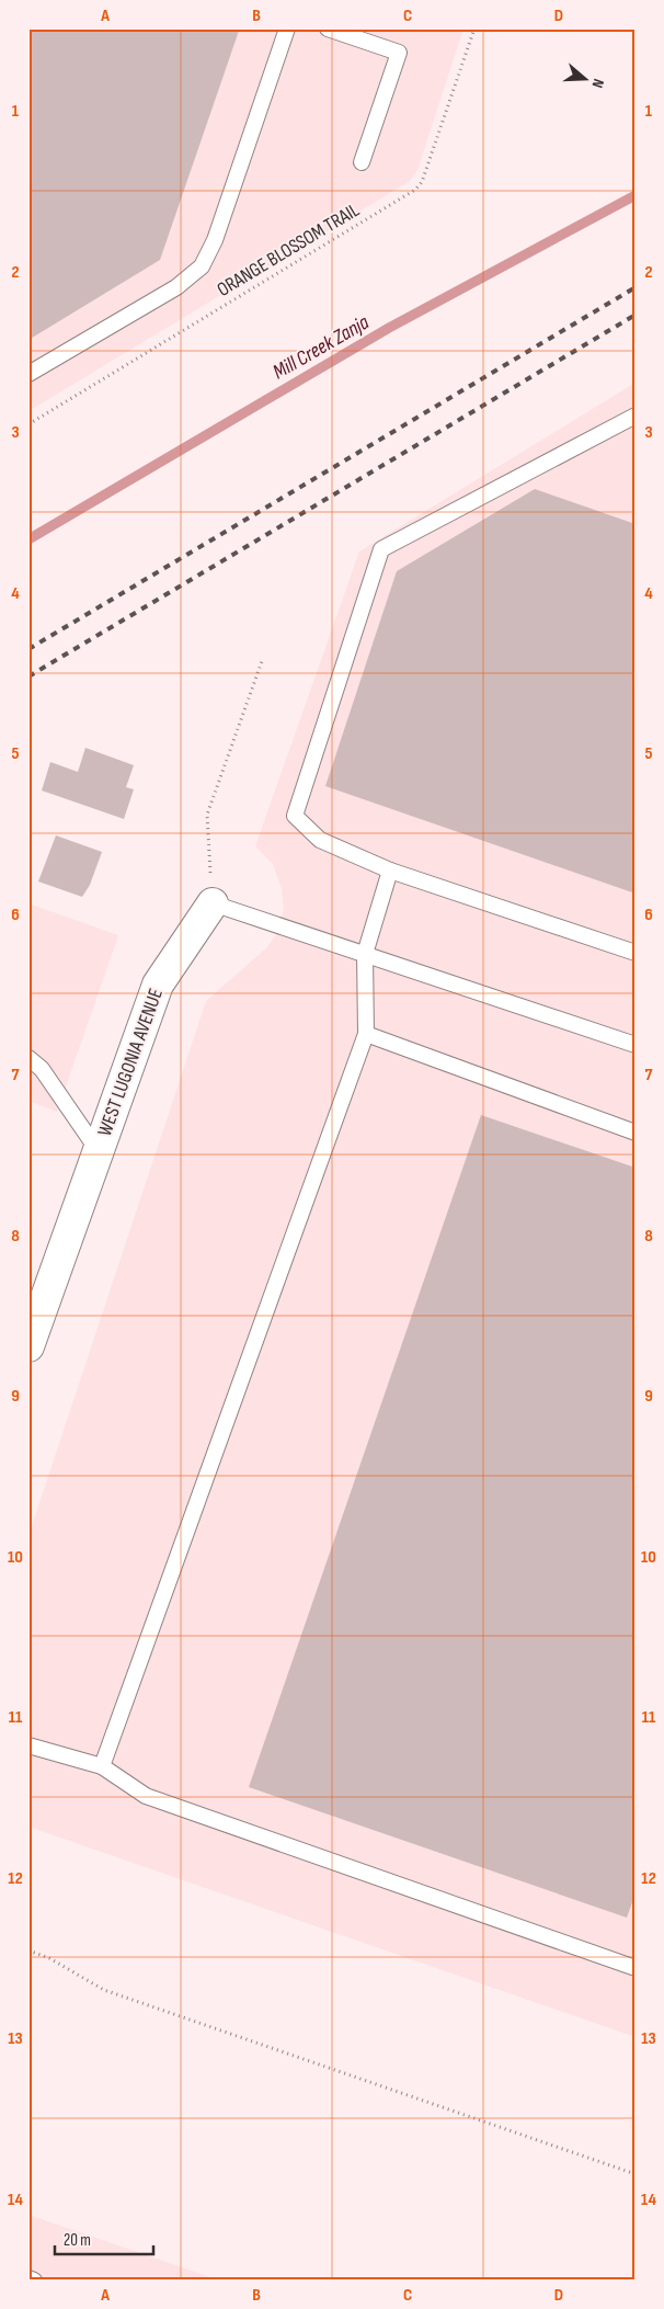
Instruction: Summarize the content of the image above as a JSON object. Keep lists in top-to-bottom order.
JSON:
{
  "streets": {
    "street": ["WEST LUGONIA AVENUE"],
    "path": ["ORANGE BLOSSOM TRAIL"]
  },
  "water": ["Mill Creek Zanja"],
  "scale_bar": "20 m",
  "north": "right",
  "grid": {
    "columns": [
      "A",
      "B",
      "C",
      "D"
    ],
    "rows": [
      "1",
      "2",
      "3",
      "4",
      "5",
      "6",
      "7",
      "8",
      "9",
      "10",
      "11",
      "12",
      "13",
      "14"
    ]
  }
}
